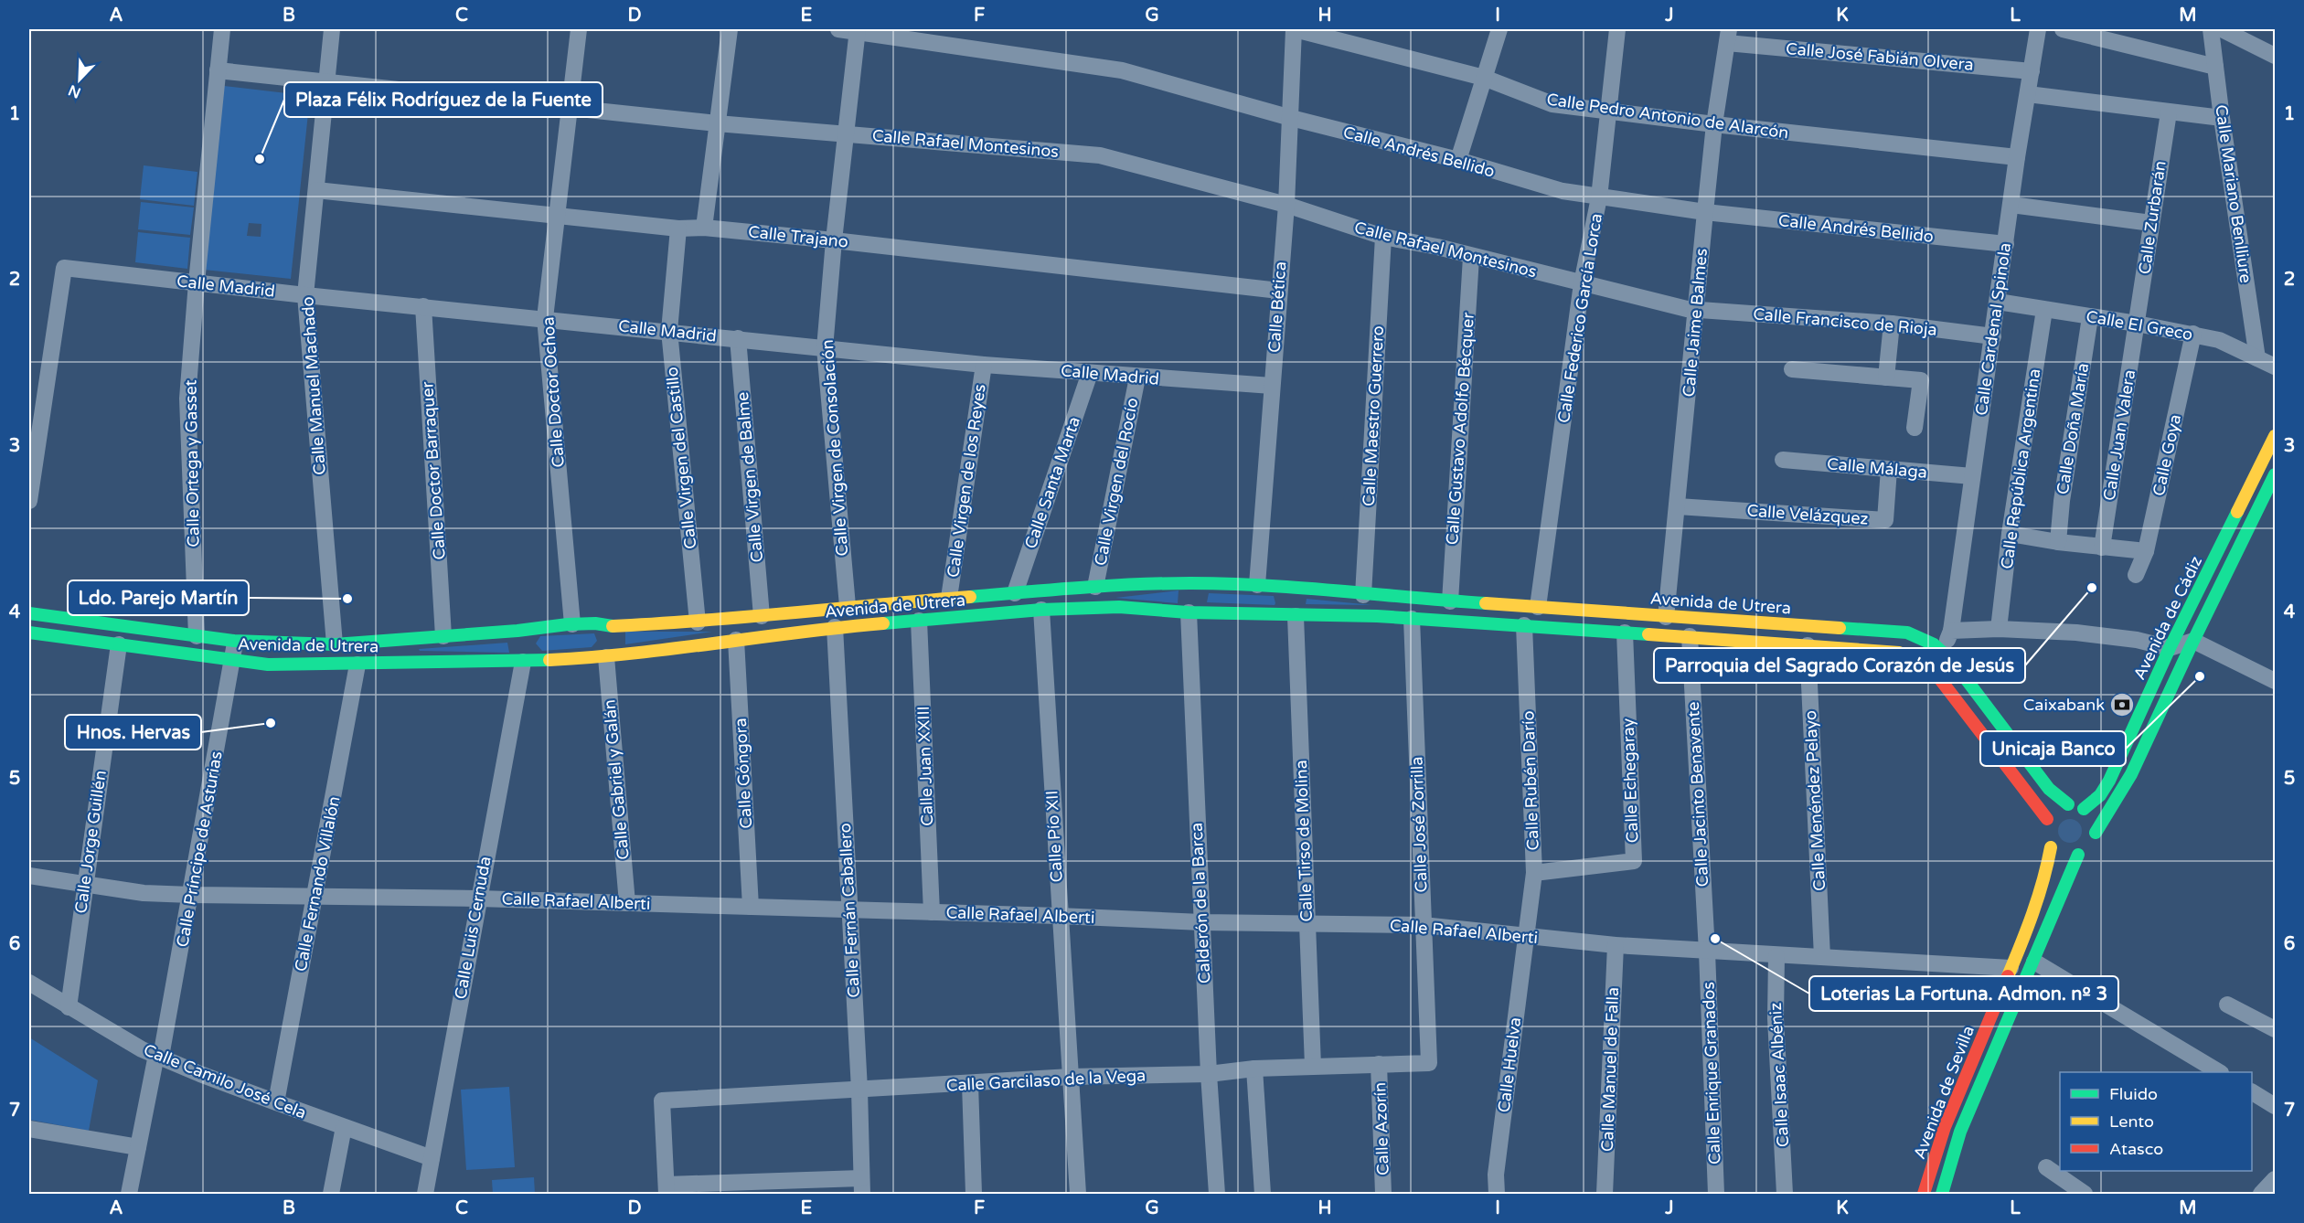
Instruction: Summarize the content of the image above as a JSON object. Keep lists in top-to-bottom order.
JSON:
{
  "streets": {
    "street": [
      "Calle José Fabián Olvera",
      "Calle Pedro Antonio de Alarcón",
      "Calle Rafael Montesinos",
      "Calle Andrés Bellido",
      "Calle Mariano Benlliure",
      "Calle Zurbarán",
      "Calle Trajano",
      "Calle Madrid",
      "Calle Bética",
      "Calle Federico García Lorca",
      "Calle Francisco de Rioja",
      "Calle Jaime Balmes",
      "Calle El Greco",
      "Calle Cardenal Spinola",
      "Calle Manuel Machado",
      "Calle Doctor Ochoa",
      "Calle Maestro Guerrero",
      "Calle Gustavo Adolfo Bécquer",
      "Calle Doña María",
      "Calle Juan Valera",
      "Calle Virgen de Consolación",
      "Calle Goya",
      "Calle Virgen del Castillo",
      "Calle Ortega y Gasset",
      "Calle Málaga",
      "Calle República Argentina",
      "Calle Doctor Barraquer",
      "Calle Virgen de Balme",
      "Calle Virgen de los Reyes",
      "Calle Virgen del Rocío",
      "Calle Santa Marta",
      "Calle Velázquez",
      "Avenida de Utrera",
      "Avenida de Cádiz",
      "Calle Juan XXIII",
      "Calle Góngora",
      "Calle Gabriel y Galán",
      "Calle Rubén Darío",
      "Calle Echegaray",
      "Calle Jacinto Benavente",
      "Calle Menéndez Pelayo",
      "Calle José Zorrilla",
      "Calle Pío XII",
      "Calle Tirso de Molina",
      "Calle Jorge Guillén",
      "Calle Príncipe de Asturias",
      "Calle Fernando Villalón",
      "Calle Rafael Alberti",
      "Calderón de la Barca",
      "Calle Fernán Caballero",
      "Calle Luis Cernuda",
      "Calle Huelva",
      "Calle Manuel de Falla",
      "Calle Enrique Granados",
      "Calle Isaac Albéniz",
      "Calle Garcilaso de la Vega",
      "Calle Camilo José Cela",
      "Avenida de Sevilla",
      "Calle Azorín"
    ]
  },
  "crossings": [
    ["Calle José Fabián Olvera", "Calle Jaime Balmes"],
    ["Calle José Fabián Olvera", "Calle Cardenal Spinola"],
    ["Calle Pedro Antonio de Alarcón", "Calle Bética"],
    ["Calle Pedro Antonio de Alarcón", "Calle Federico García Lorca"],
    ["Calle Pedro Antonio de Alarcón", "Calle Jaime Balmes"],
    ["Calle Pedro Antonio de Alarcón", "Calle Cardenal Spinola"],
    ["Calle Rafael Montesinos", "Calle Bética"],
    ["Calle Rafael Montesinos", "Calle Federico García Lorca"],
    ["Calle Rafael Montesinos", "Calle Francisco de Rioja"],
    ["Calle Rafael Montesinos", "Calle Jaime Balmes"],
    ["Calle Rafael Montesinos", "Calle Manuel Machado"],
    ["Calle Rafael Montesinos", "Calle Doctor Ochoa"],
    ["Calle Rafael Montesinos", "Calle Maestro Guerrero"],
    ["Calle Rafael Montesinos", "Calle Gustavo Adolfo Bécquer"],
    ["Calle Rafael Montesinos", "Calle Virgen de Consolación"],
    ["Calle Rafael Montesinos", "Calle Ortega y Gasset"],
    ["Calle Andrés Bellido", "Calle Bética"],
    ["Calle Andrés Bellido", "Calle Federico García Lorca"],
    ["Calle Andrés Bellido", "Calle Jaime Balmes"],
    ["Calle Andrés Bellido", "Calle Cardenal Spinola"],
    ["Calle Andrés Bellido", "Calle Virgen de Consolación"],
    ["Calle Mariano Benlliure", "Calle El Greco"],
    ["Calle Zurbarán", "Calle El Greco"],
    ["Calle Zurbarán", "Calle Juan Valera"],
    ["Calle Trajano", "Calle Bética"],
    ["Calle Trajano", "Calle Manuel Machado"],
    ["Calle Trajano", "Calle Doctor Ochoa"],
    ["Calle Trajano", "Calle Virgen de Consolación"],
    ["Calle Trajano", "Calle Virgen del Castillo"],
    ["Calle Madrid", "Calle Bética"],
    ["Calle Madrid", "Calle Manuel Machado"],
    ["Calle Madrid", "Calle Doctor Ochoa"],
    ["Calle Madrid", "Calle Virgen de Consolación"],
    ["Calle Madrid", "Calle Virgen del Castillo"],
    ["Calle Madrid", "Calle Ortega y Gasset"],
    ["Calle Madrid", "Calle Doctor Barraquer"],
    ["Calle Madrid", "Calle Virgen de Balme"],
    ["Calle Madrid", "Calle Virgen de los Reyes"],
    ["Calle Madrid", "Calle Virgen del Rocío"],
    ["Calle Madrid", "Calle Santa Marta"],
    ["Calle Bética", "Avenida de Utrera"],
    ["Calle Federico García Lorca", "Avenida de Utrera"],
    ["Calle Francisco de Rioja", "Calle Jaime Balmes"],
    ["Calle Francisco de Rioja", "Calle Cardenal Spinola"],
    ["Calle Jaime Balmes", "Calle Velázquez"],
    ["Calle Jaime Balmes", "Avenida de Utrera"],
    ["Calle El Greco", "Calle Cardenal Spinola"],
    ["Calle El Greco", "Calle Doña María"],
    ["Calle El Greco", "Calle Juan Valera"],
    ["Calle El Greco", "Calle Goya"],
    ["Calle El Greco", "Calle República Argentina"],
    ["Calle Cardenal Spinola", "Calle Málaga"],
    ["Calle Cardenal Spinola", "Avenida de Utrera"],
    ["Calle Manuel Machado", "Avenida de Utrera"],
    ["Calle Doctor Ochoa", "Avenida de Utrera"],
    ["Calle Maestro Guerrero", "Avenida de Utrera"],
    ["Calle Gustavo Adolfo Bécquer", "Avenida de Utrera"],
    ["Calle Virgen de Consolación", "Avenida de Utrera"],
    ["Calle Virgen del Castillo", "Avenida de Utrera"],
    ["Calle Ortega y Gasset", "Avenida de Utrera"],
    ["Calle Málaga", "Calle Velázquez"],
    ["Calle Doctor Barraquer", "Avenida de Utrera"],
    ["Calle Virgen de Balme", "Avenida de Utrera"],
    ["Calle Virgen de los Reyes", "Avenida de Utrera"],
    ["Calle Virgen del Rocío", "Avenida de Utrera"],
    ["Calle Santa Marta", "Avenida de Utrera"],
    ["Avenida de Utrera", "Avenida de Cádiz"],
    ["Avenida de Utrera", "Calle Juan XXIII"],
    ["Avenida de Utrera", "Calle Góngora"],
    ["Avenida de Utrera", "Calle Gabriel y Galán"],
    ["Avenida de Utrera", "Calle Pío XII"],
    ["Avenida de Utrera", "Calle Jorge Guillén"],
    ["Avenida de Utrera", "Calle Príncipe de Asturias"],
    ["Avenida de Utrera", "Calle Fernando Villalón"],
    ["Avenida de Utrera", "Calderón de la Barca"],
    ["Avenida de Utrera", "Calle Fernán Caballero"],
    ["Avenida de Utrera", "Calle Luis Cernuda"],
    ["Avenida de Utrera", "Avenida de Sevilla"],
    ["Avenida de Cádiz", "Avenida de Sevilla"],
    ["Calle Juan XXIII", "Calle Rafael Alberti"],
    ["Calle Góngora", "Calle Rafael Alberti"],
    ["Calle Gabriel y Galán", "Calle Rafael Alberti"],
    ["Calle Rubén Darío", "Calle Echegaray"],
    ["Calle Rubén Darío", "Calle Rafael Alberti"],
    ["Calle Rubén Darío", "Calle Huelva"],
    ["Calle Jacinto Benavente", "Calle Rafael Alberti"],
    ["Calle Jacinto Benavente", "Calle Enrique Granados"],
    ["Calle Menéndez Pelayo", "Calle Rafael Alberti"],
    ["Calle José Zorrilla", "Calle Rafael Alberti"],
    ["Calle José Zorrilla", "Calle Garcilaso de la Vega"],
    ["Calle Pío XII", "Calle Rafael Alberti"],
    ["Calle Pío XII", "Calle Garcilaso de la Vega"],
    ["Calle Tirso de Molina", "Calle Rafael Alberti"],
    ["Calle Tirso de Molina", "Calle Garcilaso de la Vega"],
    ["Calle Jorge Guillén", "Calle Rafael Alberti"],
    ["Calle Jorge Guillén", "Calle Camilo José Cela"],
    ["Calle Príncipe de Asturias", "Calle Rafael Alberti"],
    ["Calle Príncipe de Asturias", "Calle Camilo José Cela"],
    ["Calle Fernando Villalón", "Calle Rafael Alberti"],
    ["Calle Fernando Villalón", "Calle Camilo José Cela"],
    ["Calle Rafael Alberti", "Calderón de la Barca"],
    ["Calle Rafael Alberti", "Calle Fernán Caballero"],
    ["Calle Rafael Alberti", "Calle Luis Cernuda"],
    ["Calle Rafael Alberti", "Calle Huelva"],
    ["Calle Rafael Alberti", "Calle Manuel de Falla"],
    ["Calle Rafael Alberti", "Calle Enrique Granados"],
    ["Calle Rafael Alberti", "Calle Isaac Albéniz"],
    ["Calle Rafael Alberti", "Avenida de Sevilla"],
    ["Calderón de la Barca", "Calle Garcilaso de la Vega"],
    ["Calle Fernán Caballero", "Calle Garcilaso de la Vega"],
    ["Calle Luis Cernuda", "Calle Camilo José Cela"],
    ["Calle Garcilaso de la Vega", "Calle Azorín"]
  ],
  "places": {
    "other": [
      "Plaza Félix Rodríguez de la Fuente",
      "Parroquia del Sagrado Corazón de Jesús",
      "Ldo. Parejo Martín",
      "Unicaja Banco",
      "Hnos. Hervas",
      "Loterias La Fortuna. Admon. nº 3"
    ],
    "bank": ["Caixabank"]
  },
  "legend": ["Fluido", "Lento", "Atasco"],
  "north": "bottom left",
  "grid": {
    "columns": [
      "A",
      "B",
      "C",
      "D",
      "E",
      "F",
      "G",
      "H",
      "I",
      "J",
      "K",
      "L",
      "M"
    ],
    "rows": [
      "1",
      "2",
      "3",
      "4",
      "5",
      "6",
      "7"
    ]
  }
}
